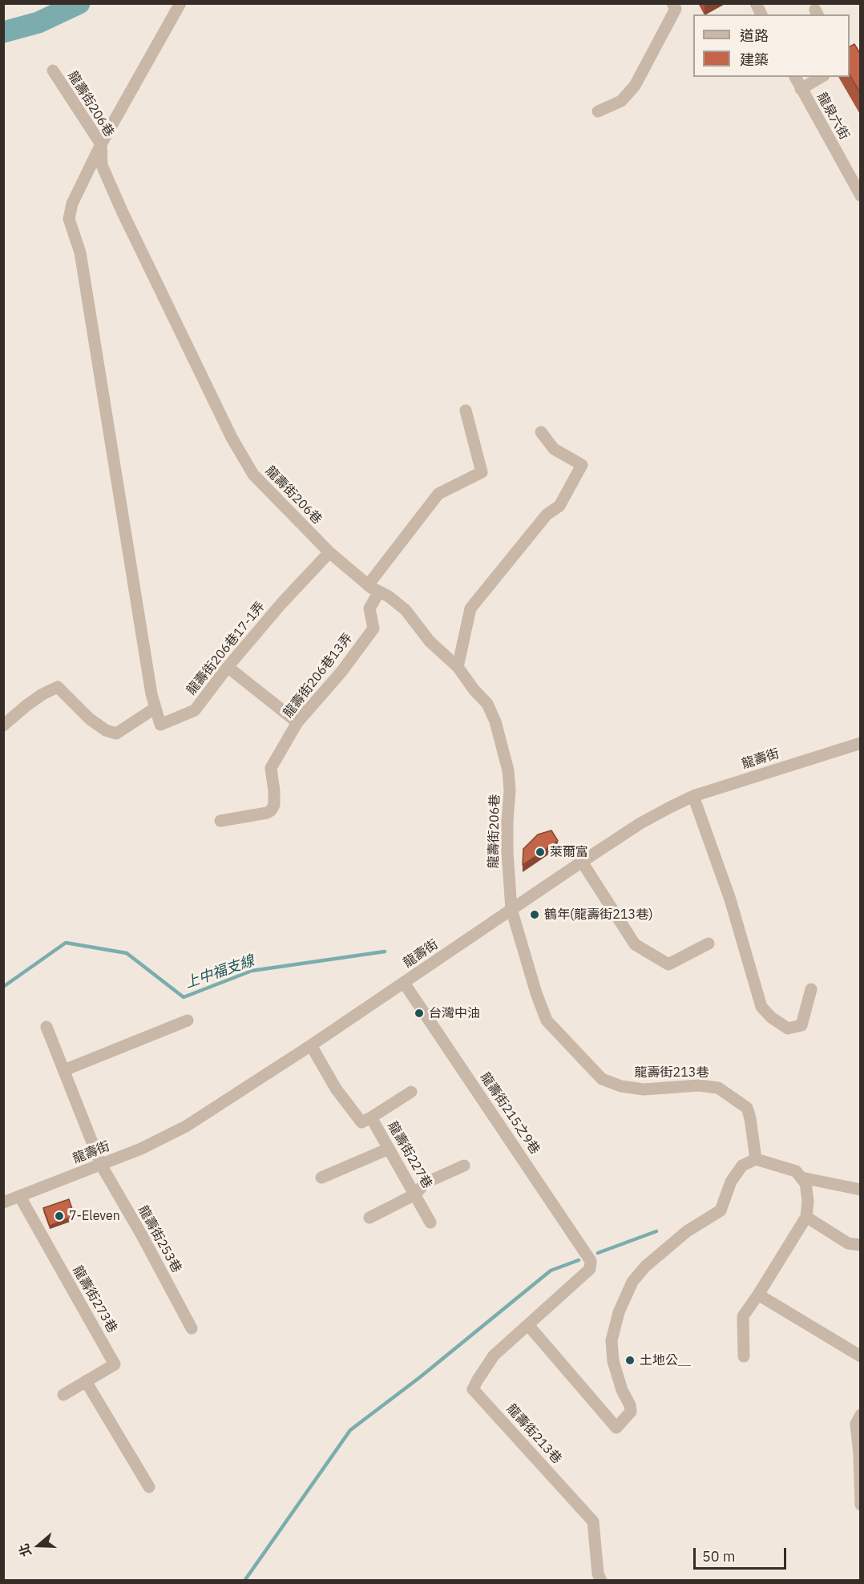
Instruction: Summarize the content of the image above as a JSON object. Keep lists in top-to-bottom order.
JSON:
{
  "streets": {
    "street": [
      "龍壽街206巷",
      "龍泉六街",
      "龍壽街206巷17-1弄",
      "龍壽街206巷13弄",
      "龍壽街",
      "龍壽街213巷",
      "龍壽街215之9巷",
      "龍壽街227巷",
      "龍壽街253巷",
      "龍壽街273巷"
    ]
  },
  "crossings": [
    ["龍壽街206巷", "龍壽街206巷17-1弄"],
    ["龍壽街206巷", "龍壽街206巷13弄"],
    ["龍壽街206巷", "龍壽街"],
    ["龍壽街206巷", "龍壽街213巷"],
    ["龍壽街", "龍壽街213巷"],
    ["龍壽街", "龍壽街215之9巷"],
    ["龍壽街", "龍壽街227巷"],
    ["龍壽街", "龍壽街253巷"],
    ["龍壽街", "龍壽街273巷"],
    ["龍壽街213巷", "龍壽街215之9巷"]
  ],
  "water": ["上中福支線"],
  "places": [
    "萊爾富",
    "鶴年(龍壽街213巷)",
    "台灣中油",
    "7-Eleven",
    "土地公＿"
  ],
  "legend": ["道路", "建築"],
  "scale_bar": "50 m",
  "north": "left"
}
